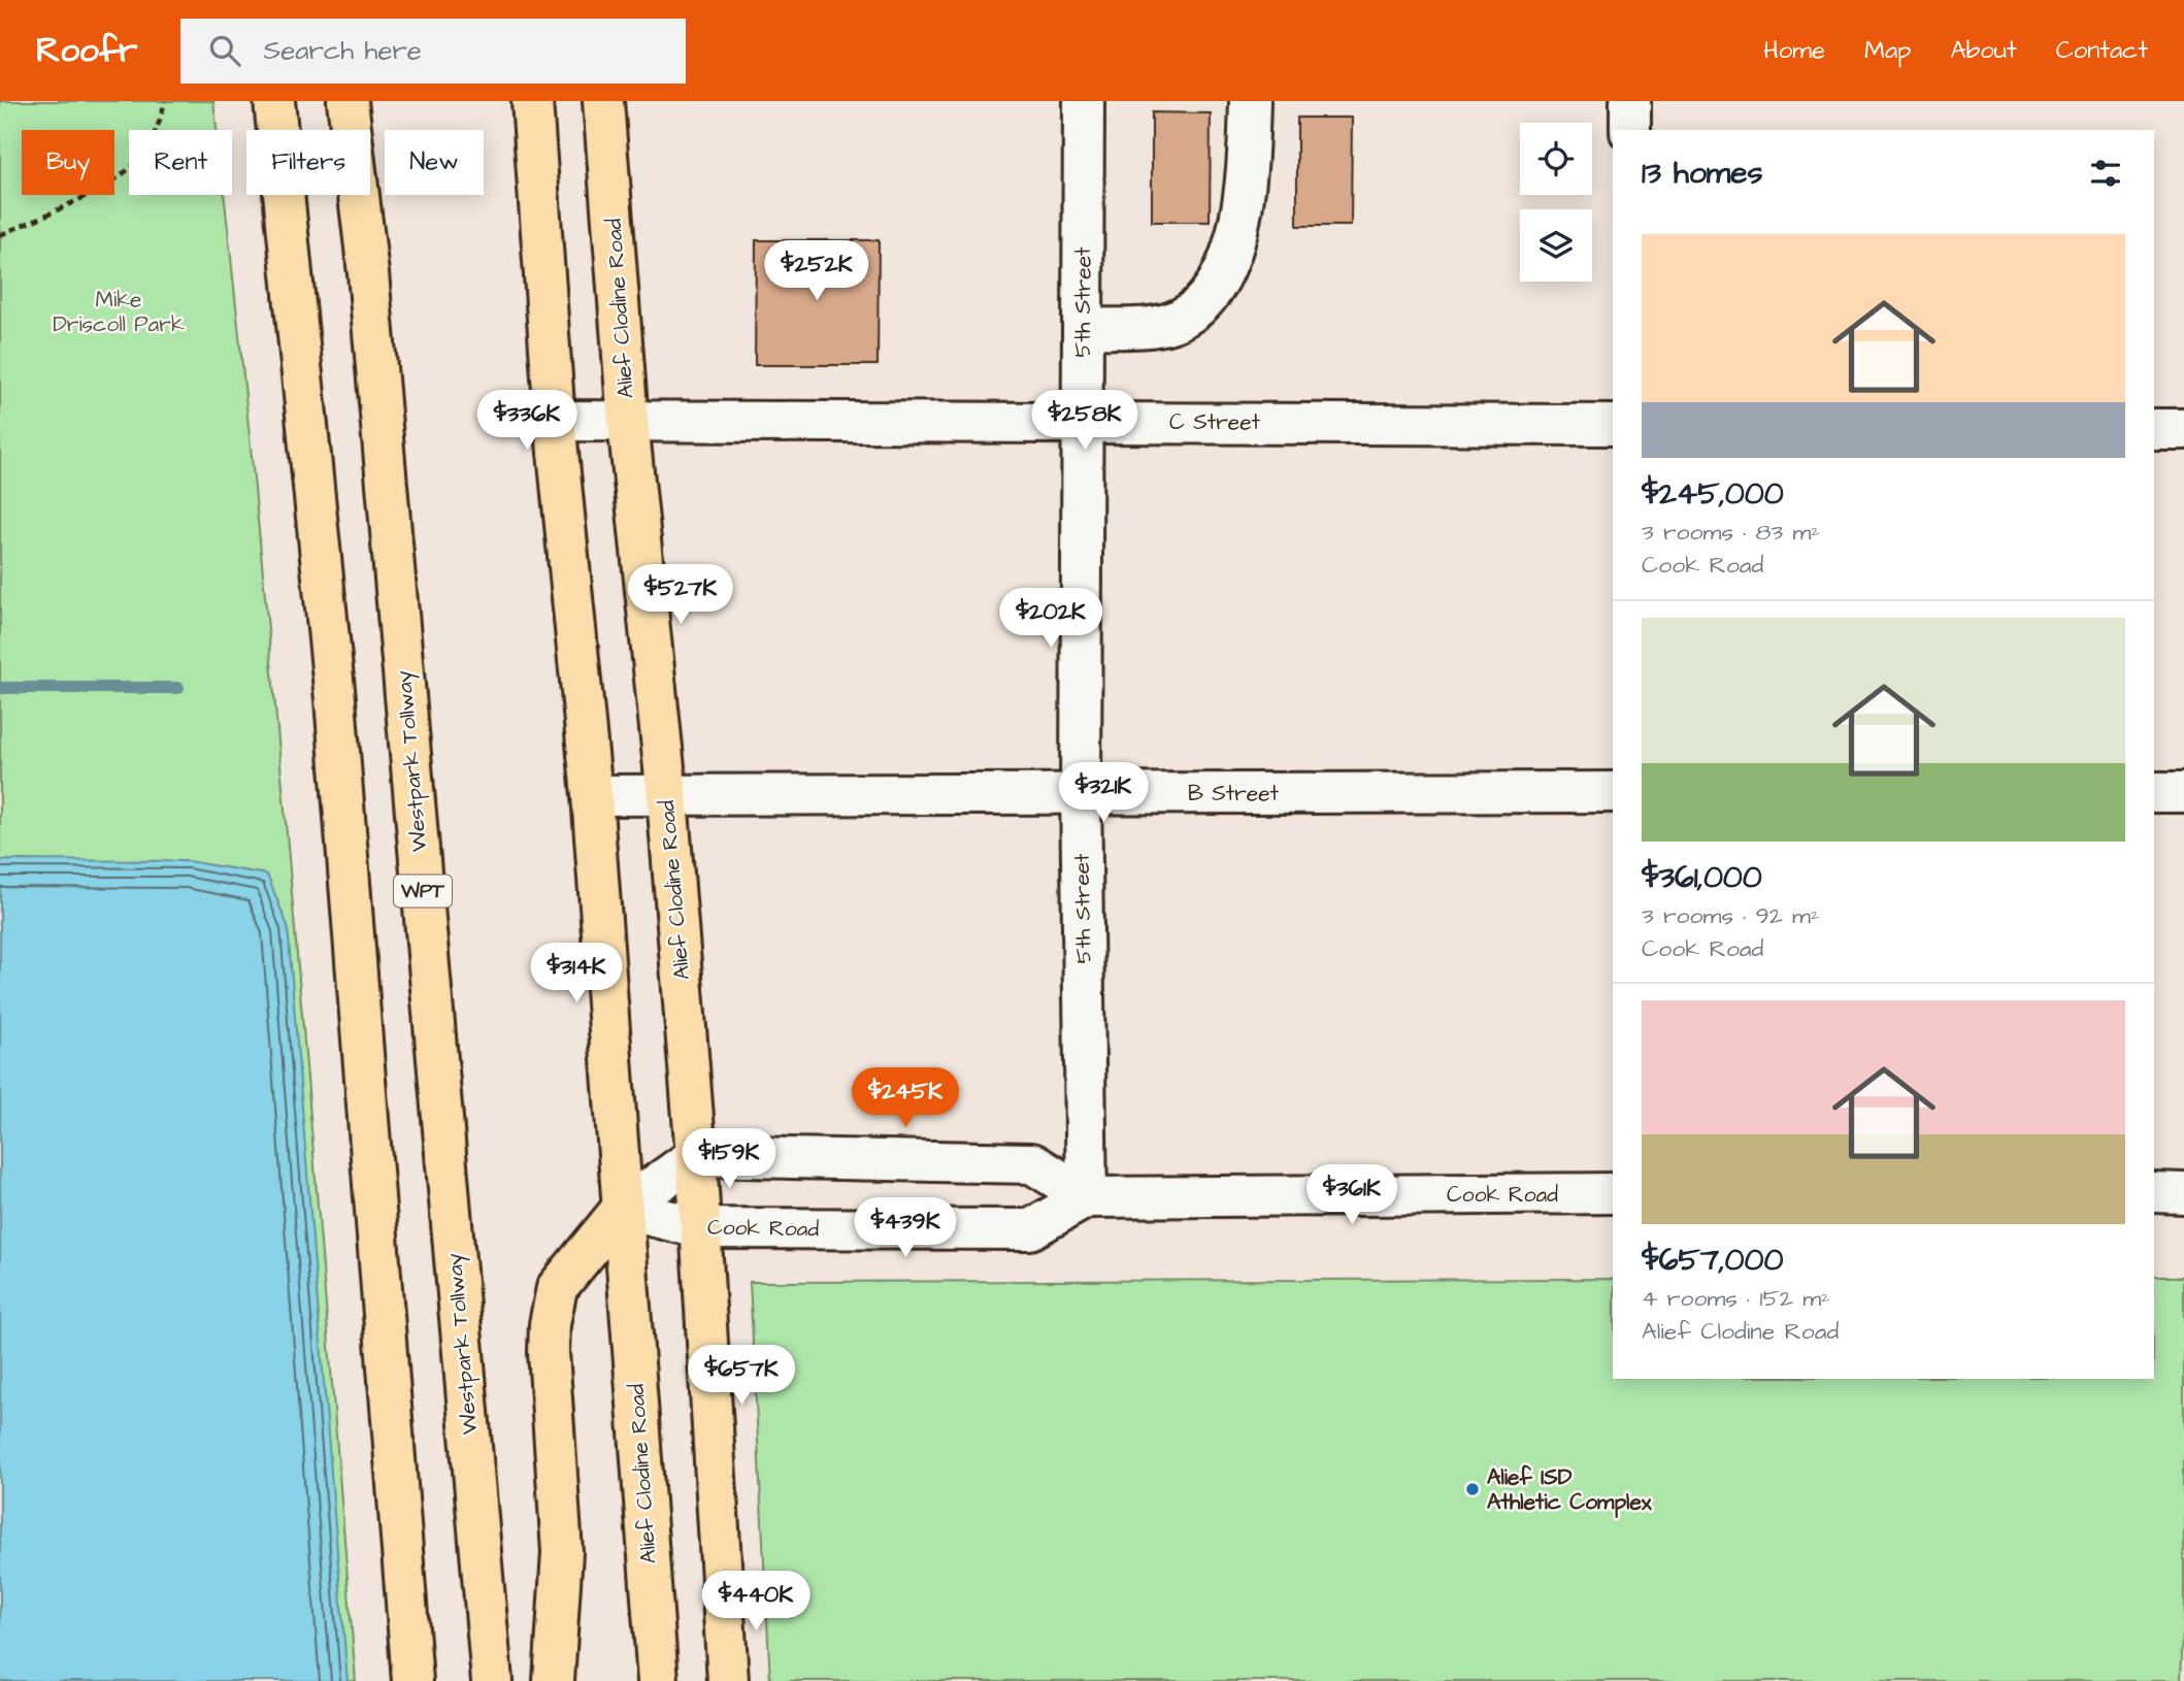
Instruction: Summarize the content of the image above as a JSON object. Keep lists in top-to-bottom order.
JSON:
{
  "streets": {
    "main road": ["Alief Clodine Road", "Westpark Tollway", "WPT"],
    "street": [
      "5th Street",
      "C Street",
      "B Street",
      "Cook Road"
    ]
  },
  "crossings": [
    ["5th Street", "C Street"],
    ["5th Street", "B Street"],
    ["5th Street", "Cook Road"],
    ["Alief Clodine Road", "C Street"],
    ["Alief Clodine Road", "B Street"],
    ["Alief Clodine Road", "Cook Road"]
  ],
  "parks": ["Mike Driscoll Park"],
  "places": ["Alief ISD Athletic Complex"],
  "page": {
    "header": "Roofr",
    "search": "Search here",
    "nav": [
      "Home",
      "Map",
      "About",
      "Contact"
    ],
    "chip": [
      "Buy",
      "Rent",
      "Filters",
      "New"
    ],
    "heading": "13 homes",
    "list": [
      {
        "name": "$245,000",
        "note": "3 rooms · 83 m² · Cook Road"
      },
      {
        "name": "$361,000",
        "note": "3 rooms · 92 m² · Cook Road"
      },
      {
        "name": "$657,000",
        "note": "4 rooms · 152 m² · Alief Clodine Road"
      }
    ],
    "price": [
      "$252K",
      "$336K",
      "$258K",
      "$527K",
      "$202K",
      "$321K",
      "$314K",
      "$245K",
      "$159K",
      "$361K",
      "$439K",
      "$657K",
      "$440K"
    ]
  }
}
